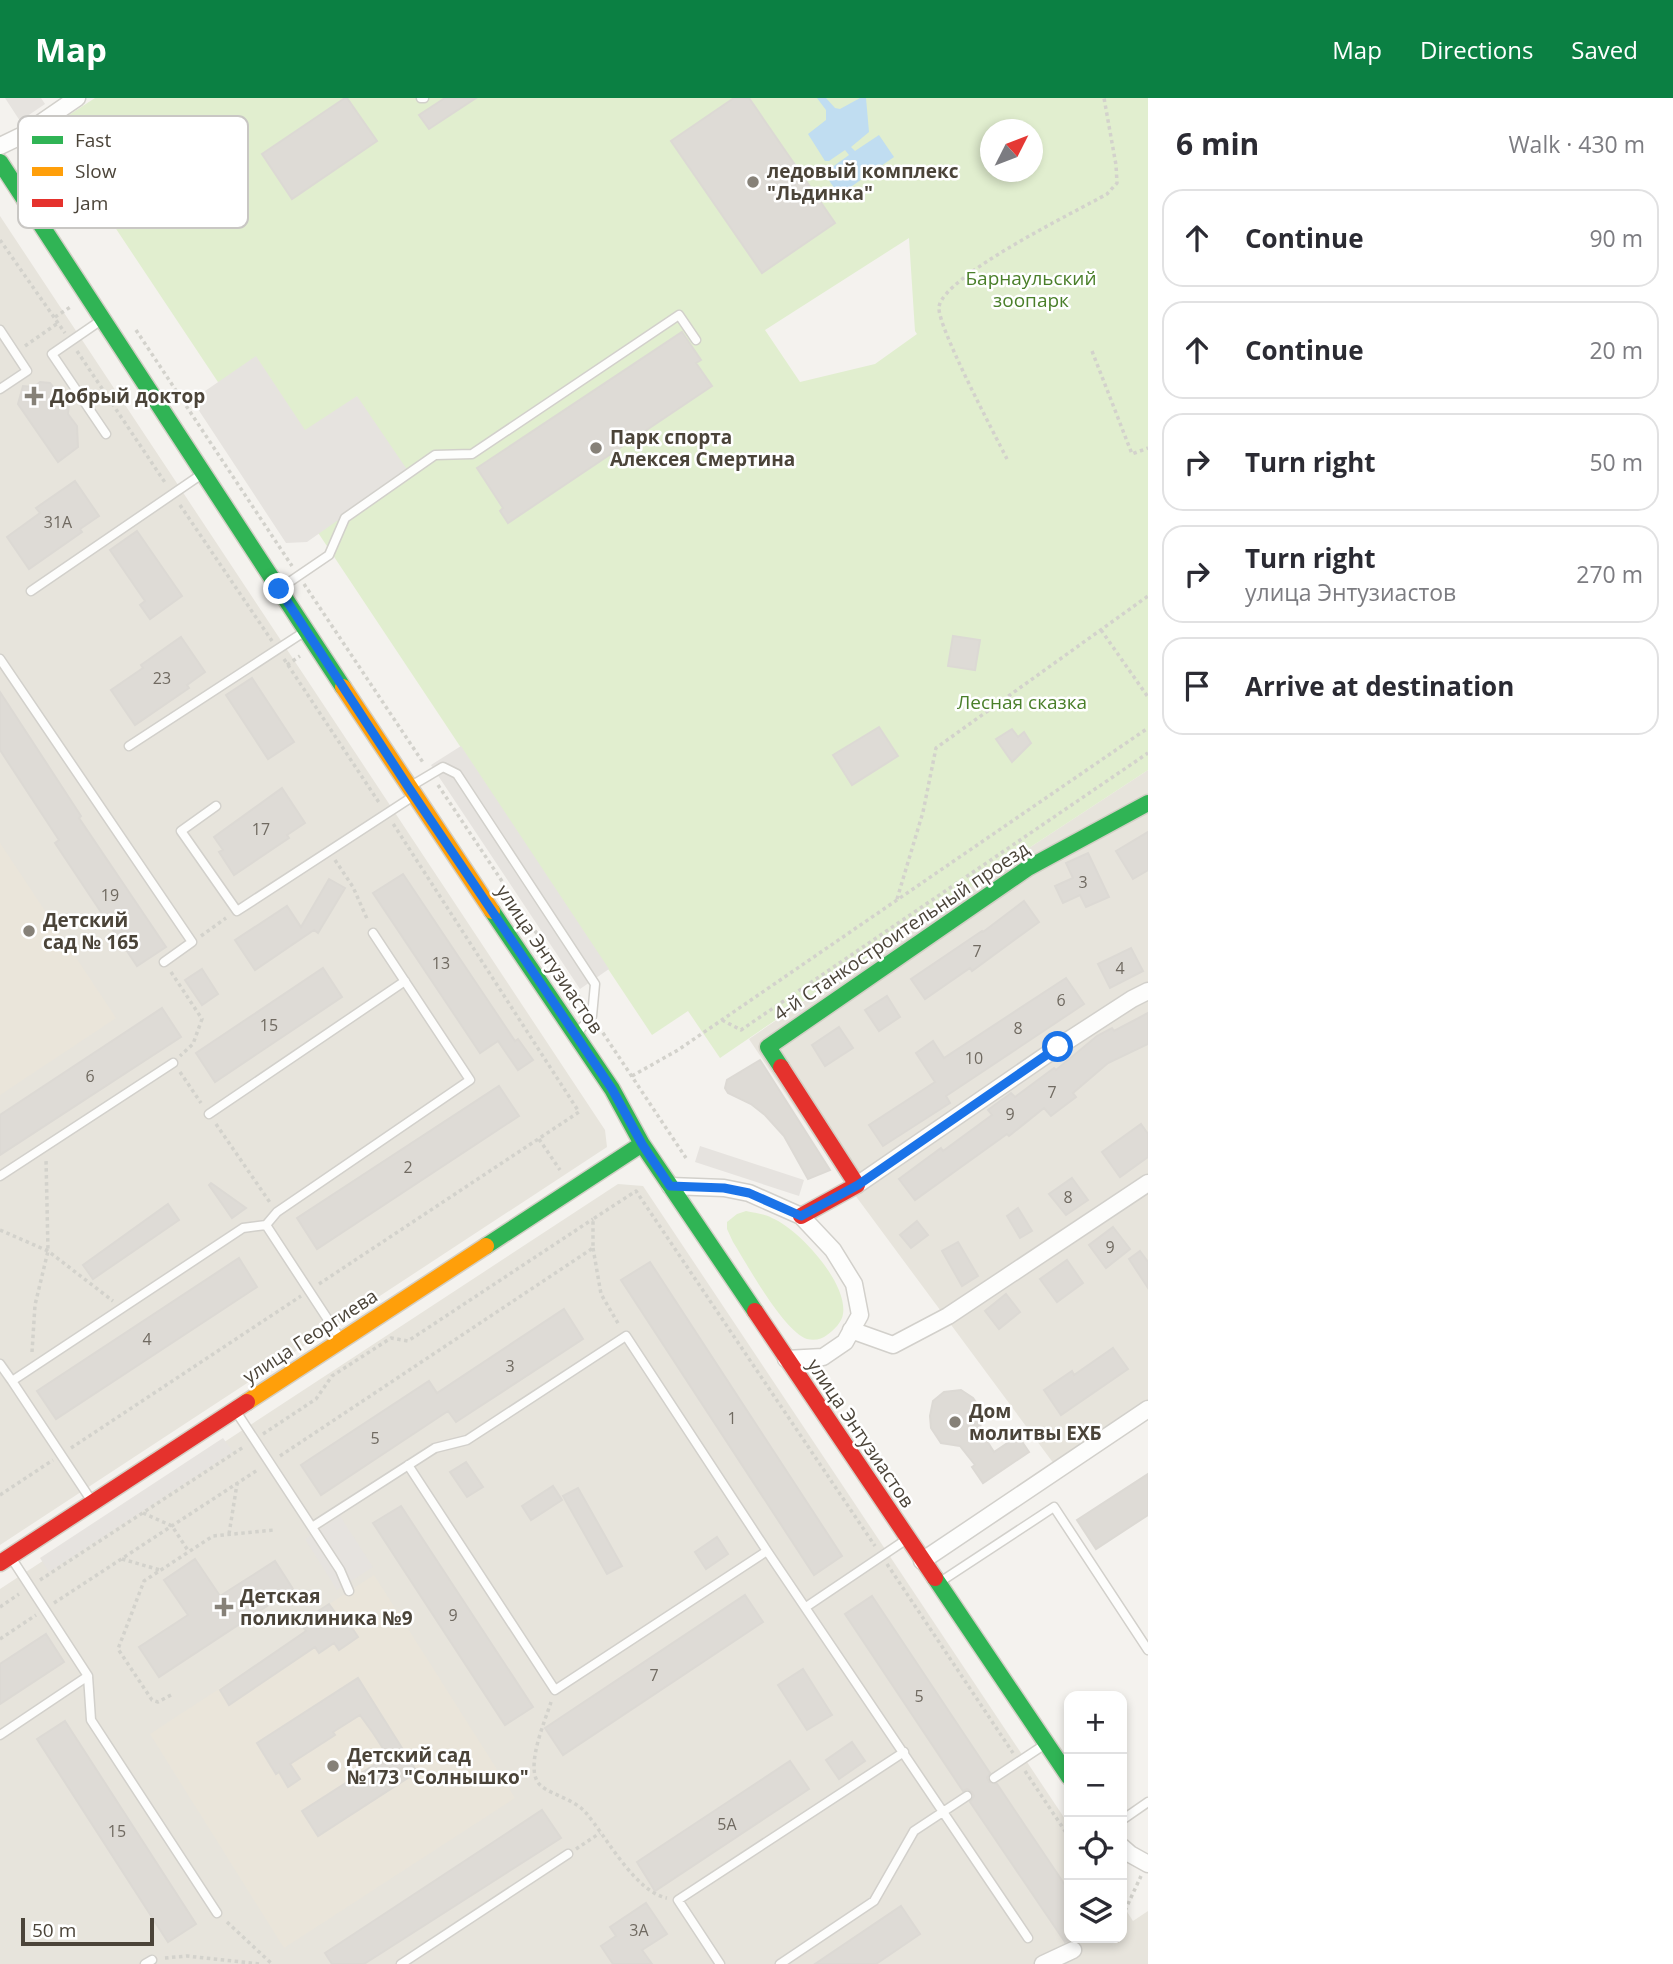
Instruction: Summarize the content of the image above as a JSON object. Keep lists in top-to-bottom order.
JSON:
{
  "streets": {
    "street": ["4-й Станкостроительный проезд", "улица Энтузиастов", "улица Георгиева"]
  },
  "crossings": [
    ["улица Энтузиастов", "улица Георгиева"]
  ],
  "parks": ["Барнаульский зоопарк", "Лесная сказка"],
  "places": {
    "other": [
      "ледовый комплекс \"Льдинка\"",
      "Парк спорта Алексея Смертина",
      "Детский сад № 165",
      "Дом молитвы ЕХБ",
      "Детский сад №173 \"Солнышко\""
    ],
    "health": ["Добрый доктор", "Детская поликлиника №9"]
  },
  "house_numbers": [
    "31А",
    "23",
    "17",
    "3",
    "19",
    "7",
    "13",
    "4",
    "6",
    "15",
    "8",
    "10",
    "6",
    "7",
    "9",
    "2",
    "8",
    "9",
    "4",
    "3",
    "1",
    "5",
    "9",
    "7",
    "5",
    "5А",
    "15",
    "3А"
  ],
  "legend": ["Fast", "Slow", "Jam"],
  "scale_bar": "50 m",
  "north": "top right",
  "page": {
    "header": "Map",
    "nav": ["Map", "Directions", "Saved"],
    "heading": ["6 min", "Walk · 430 m"],
    "list": [
      ["Continue", "90 m"],
      ["Continue", "20 m"],
      ["Turn right", "50 m"],
      ["Turn right", "улица Энтузиастов", "270 m"],
      "Arrive at destination"
    ],
    "map_buttons": ["+", "−"],
    "scale": "50 m"
  }
}
